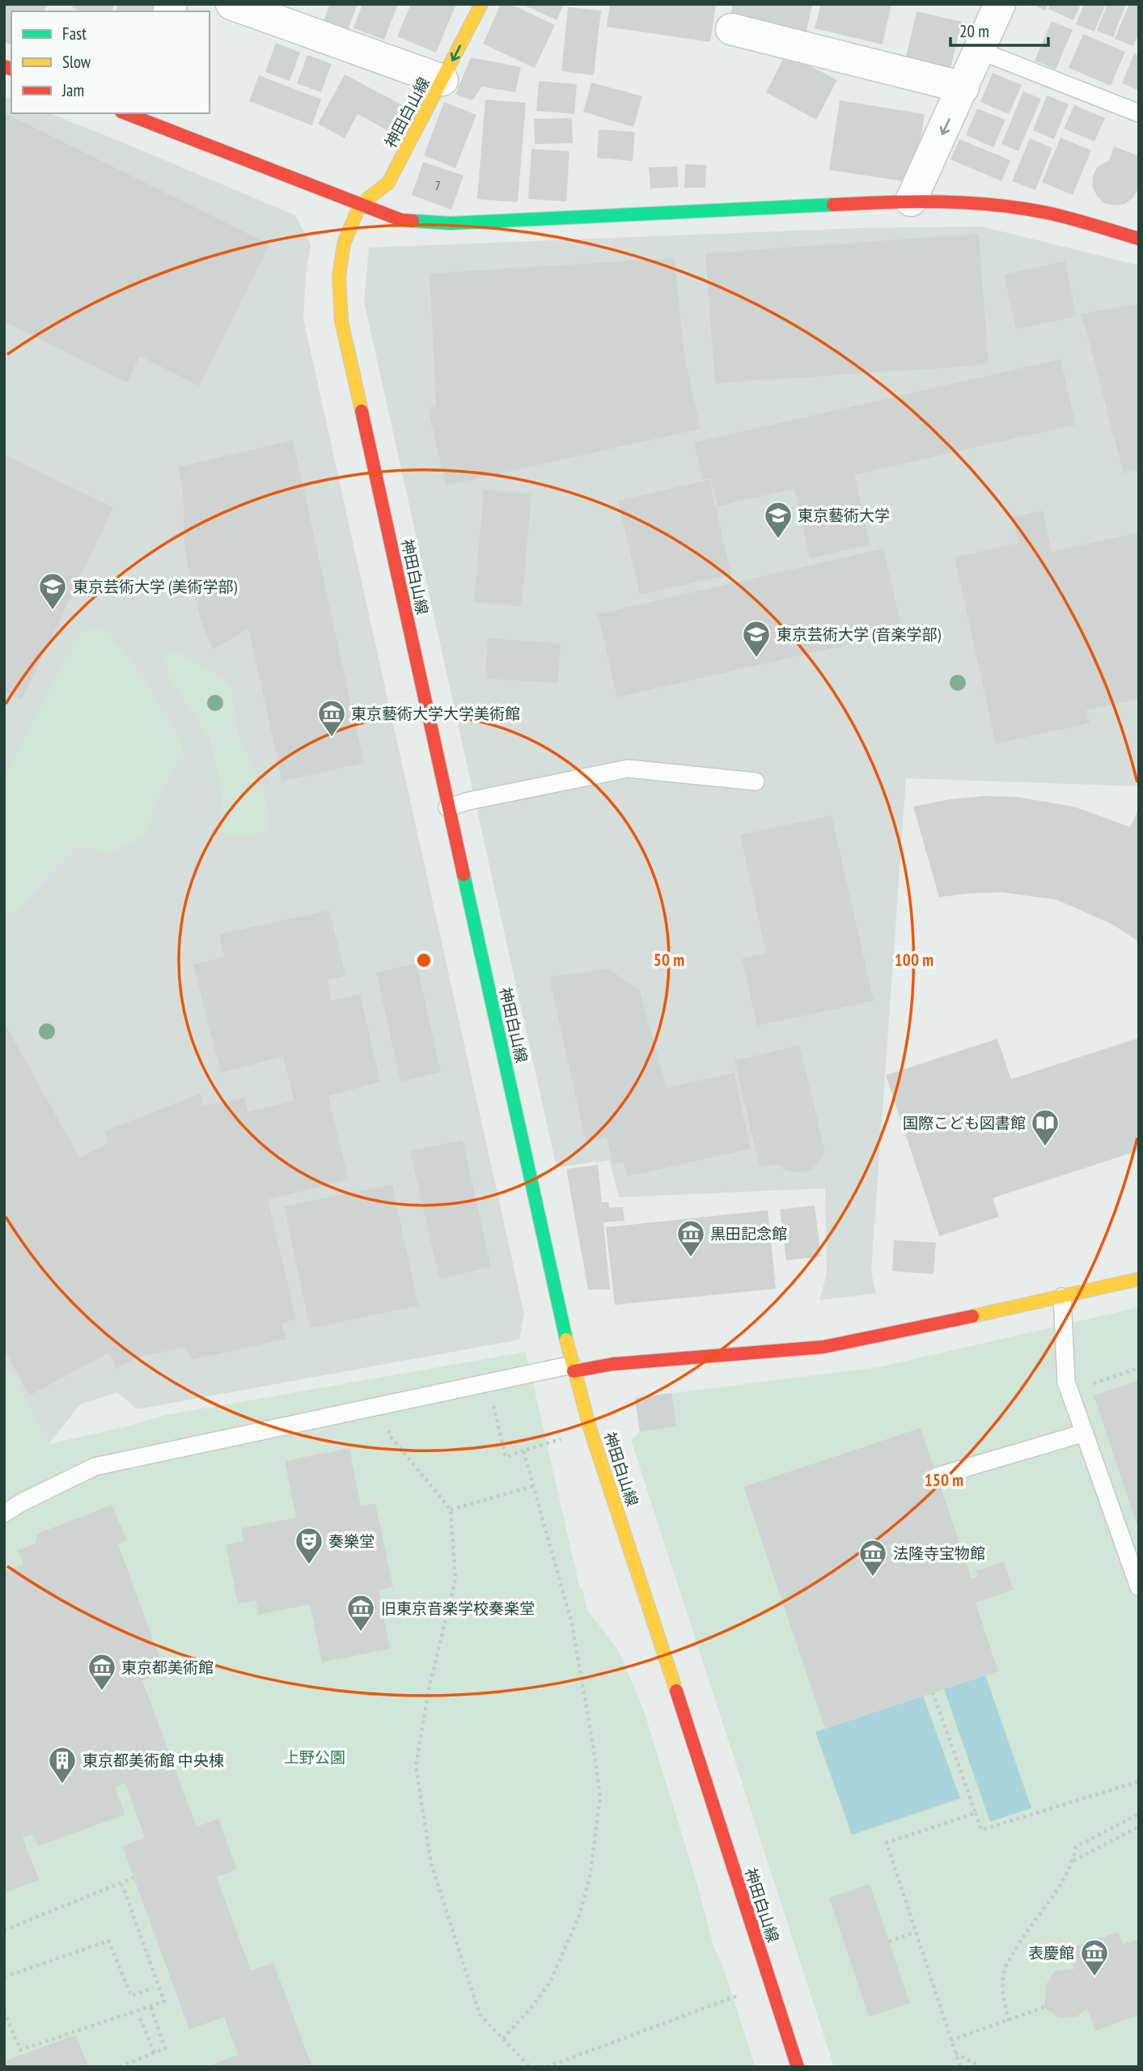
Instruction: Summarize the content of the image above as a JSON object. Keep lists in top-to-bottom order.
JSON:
{
  "streets": {
    "main road": ["神田白山線"]
  },
  "parks": ["上野公園"],
  "places": {
    "school or university": ["東京藝術大学", "東京芸術大学 (美術学部)", "東京芸術大学 (音楽学部)"],
    "museum": [
      "東京藝術大学大学美術館",
      "黒田記念館",
      "法隆寺宝物館",
      "旧東京音楽学校奏楽堂",
      "東京都美術館",
      "表慶館"
    ],
    "library": ["国際こども図書館"],
    "theatre": ["奏樂堂"],
    "building": ["東京都美術館 中央棟"]
  },
  "house_numbers": ["7"],
  "legend": ["Fast", "Slow", "Jam"],
  "scale_bar": "20 m",
  "rings": ["50 m", "100 m", "150 m"]
}
